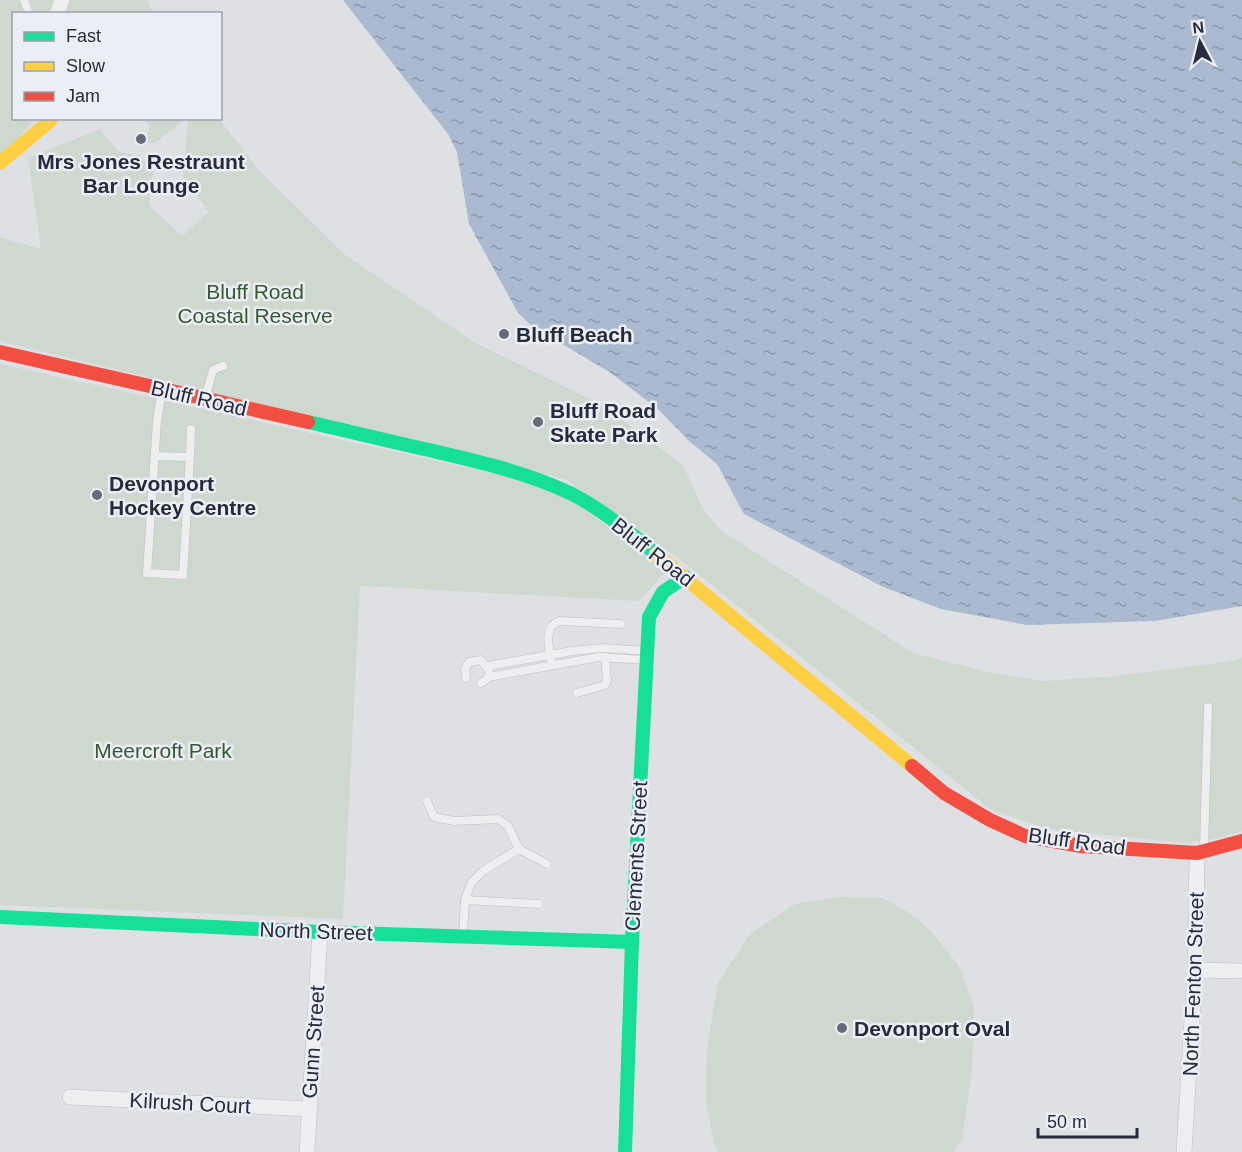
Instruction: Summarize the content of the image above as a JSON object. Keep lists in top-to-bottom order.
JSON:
{
  "streets": {
    "street": [
      "Bluff Road",
      "Clements Street",
      "North Street",
      "North Fenton Street",
      "Gunn Street",
      "Kilrush Court"
    ]
  },
  "crossings": [
    ["Bluff Road", "Clements Street"],
    ["Bluff Road", "North Fenton Street"],
    ["Clements Street", "North Street"],
    ["North Street", "Gunn Street"],
    ["Gunn Street", "Kilrush Court"]
  ],
  "parks": ["Bluff Road Coastal Reserve", "Meercroft Park"],
  "places": [
    "Mrs Jones Restraunt Bar Lounge",
    "Bluff Beach",
    "Bluff Road Skate Park",
    "Devonport Hockey Centre",
    "Devonport Oval"
  ],
  "legend": ["Fast", "Slow", "Jam"],
  "scale_bar": "50 m",
  "north": "top"
}
